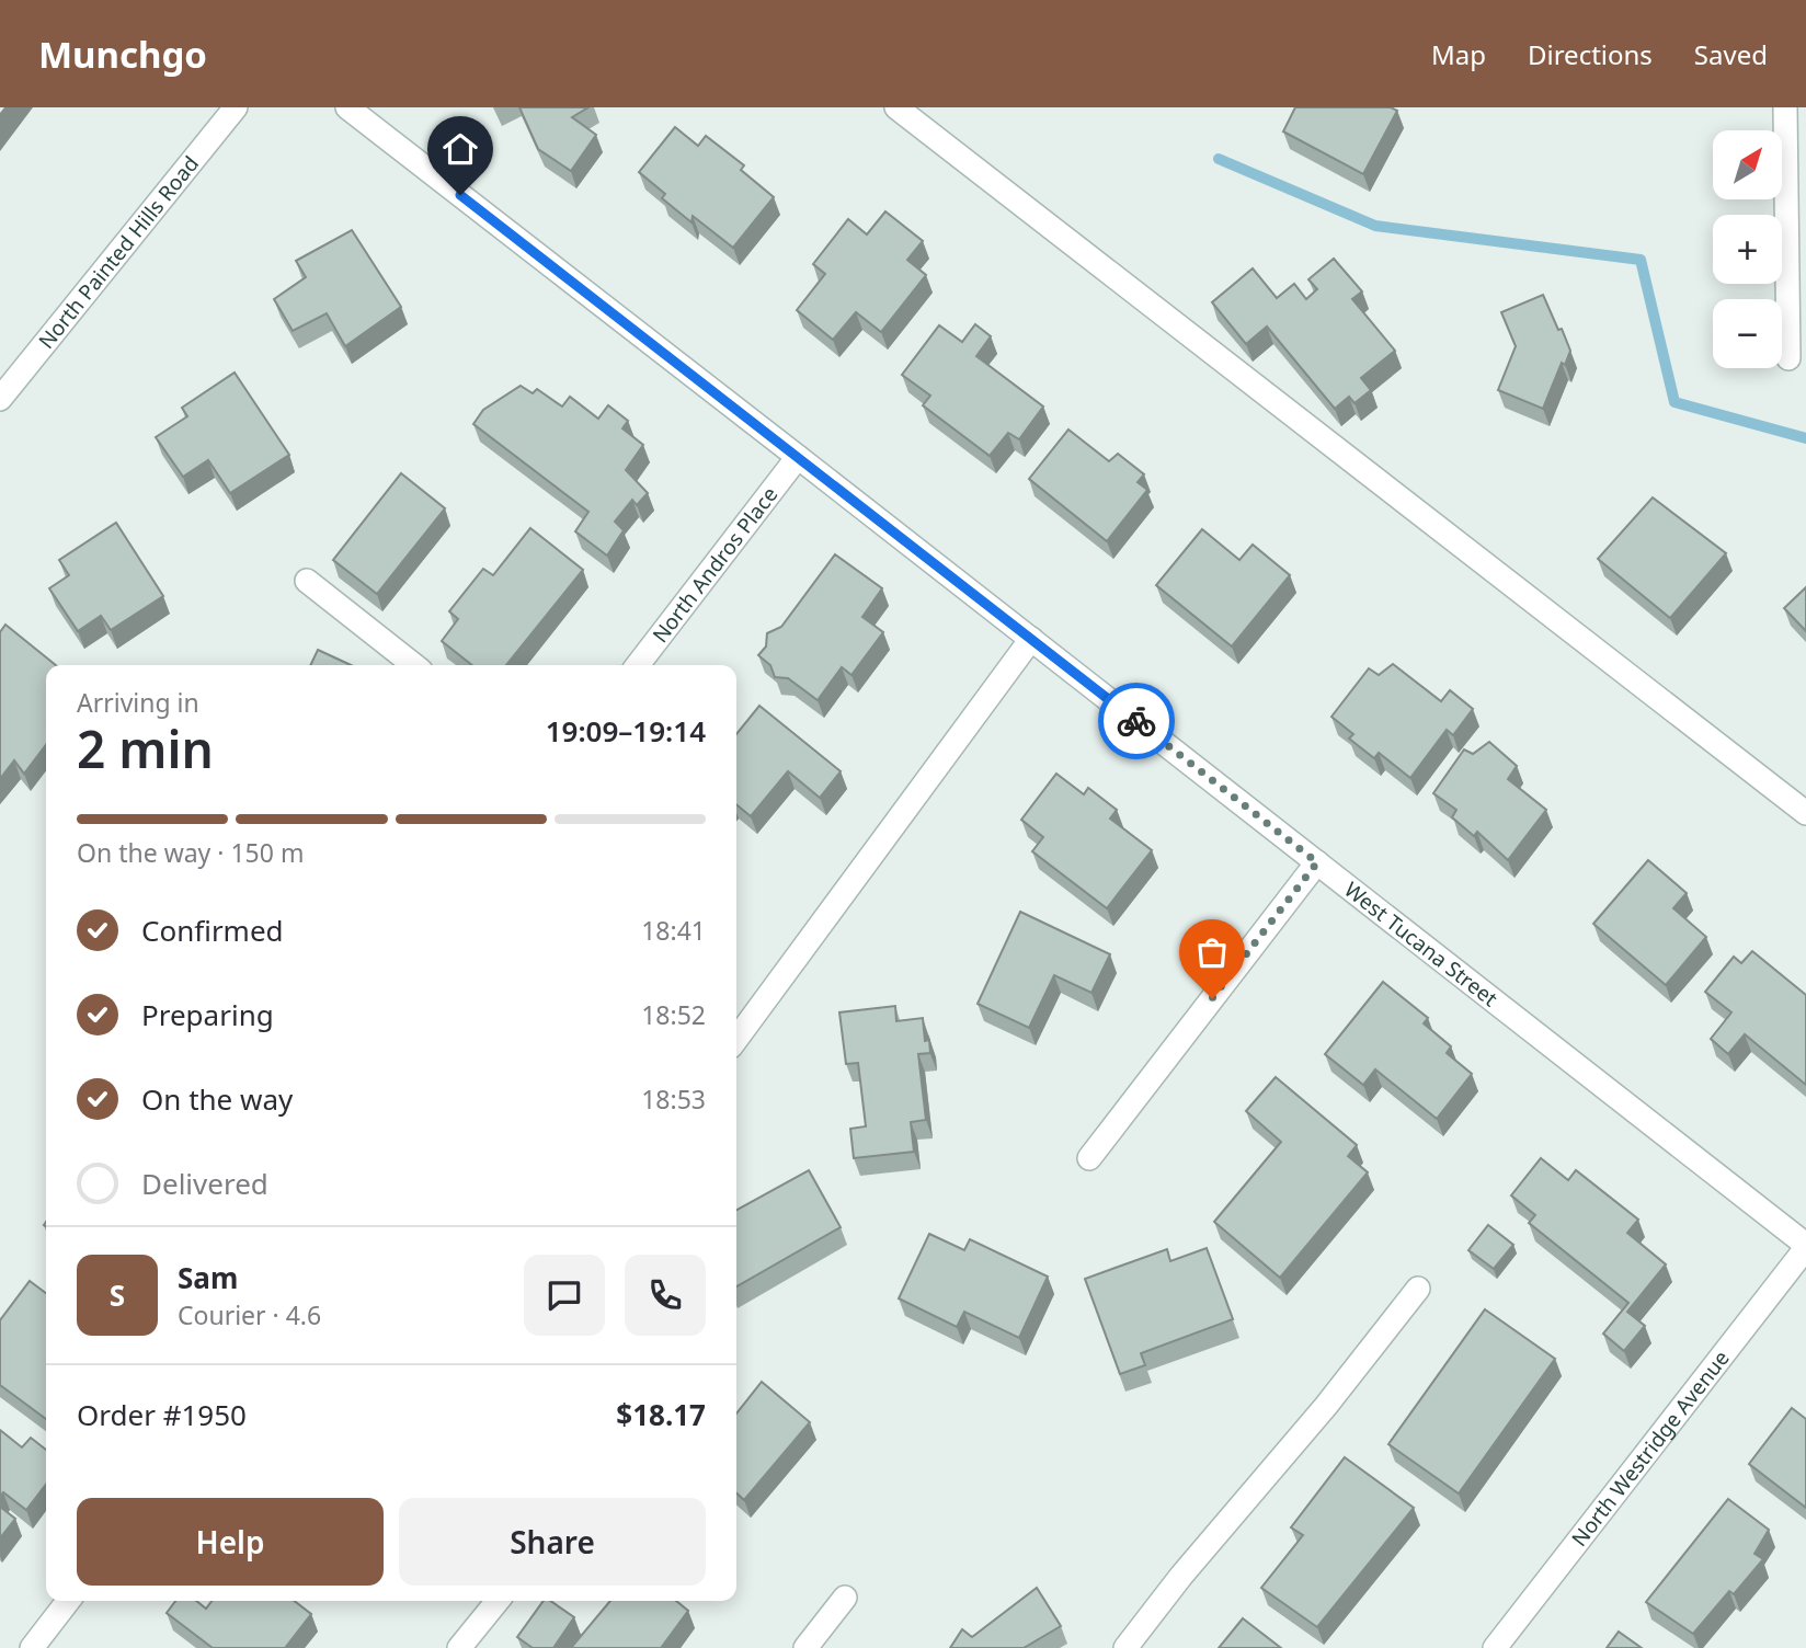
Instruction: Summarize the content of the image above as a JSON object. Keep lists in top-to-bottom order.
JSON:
{
  "streets": {
    "street": [
      "North Painted Hills Road",
      "North Andros Place",
      "West Tucana Street",
      "North Westridge Avenue"
    ]
  },
  "crossings": [
    ["North Andros Place", "West Tucana Street"],
    ["West Tucana Street", "North Westridge Avenue"]
  ],
  "north": "top right",
  "page": {
    "header": "Munchgo",
    "nav": ["Map", "Directions", "Saved"],
    "map_buttons": ["+", "−"],
    "heading": ["2 min", "Arriving in", "19:09–19:14"],
    "panel": [
      "Sam",
      "Courier · 4.6",
      "Order #1950",
      "$18.17"
    ],
    "bar": "On the way · 150 m",
    "list": [
      ["Confirmed", "18:41"],
      ["Preparing", "18:52"],
      ["On the way", "18:53"],
      "Delivered"
    ],
    "round": "S",
    "buttons": ["Help", "Share"]
  }
}
